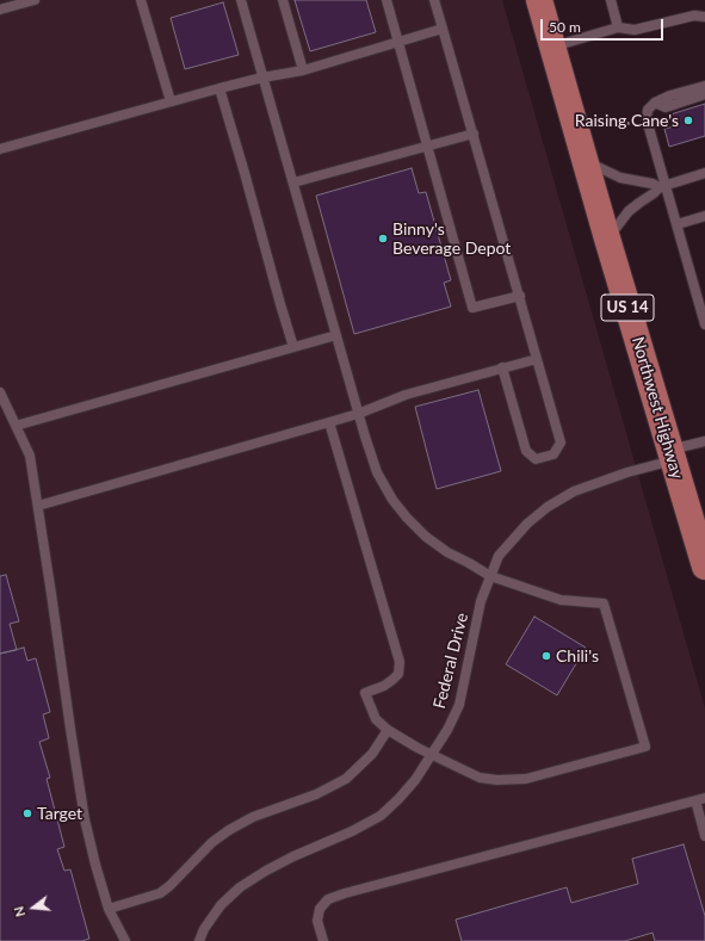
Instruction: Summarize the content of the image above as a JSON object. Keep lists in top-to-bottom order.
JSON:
{
  "streets": {
    "main road": ["US 14", "Northwest Highway"],
    "lane": ["Federal Drive"]
  },
  "crossings": [
    ["Northwest Highway", "Federal Drive"]
  ],
  "places": [
    "Raising Cane's",
    "Binny's Beverage Depot",
    "Chili's",
    "Target"
  ],
  "scale_bar": "50 m",
  "north": "left"
}
